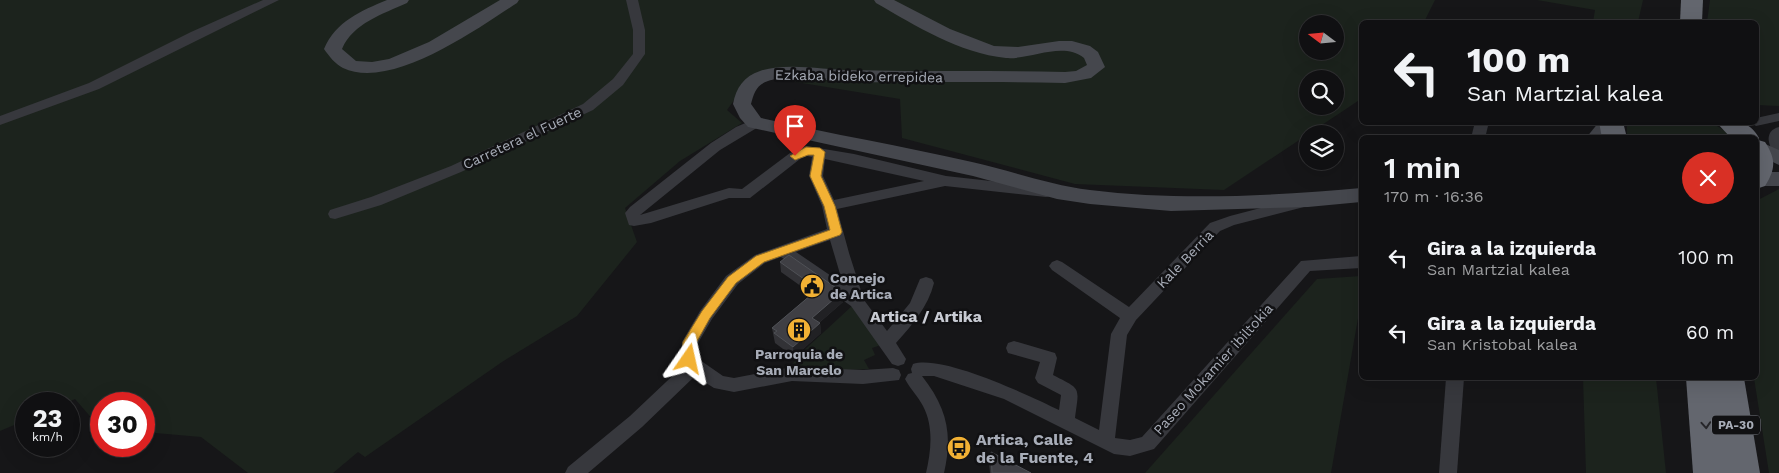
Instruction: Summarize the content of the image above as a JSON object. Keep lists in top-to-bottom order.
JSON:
{
  "streets": {
    "highway": ["PA-30"],
    "street": [
      "Ezkaba bideko errepidea",
      "Carretera el Fuerte",
      "Kale Berria",
      "Paseo Mokamier ibiltokia"
    ]
  },
  "crossings": [
    ["Kale Berria", "Paseo Mokamier ibiltokia"]
  ],
  "districts": ["Artica / Artika"],
  "places": {
    "public building": ["Concejo de Artica"],
    "building": ["Parroquia de San Marcelo"],
    "bus stop": ["Artica, Calle de la Fuente, 4"]
  },
  "north": "left",
  "page": {
    "turn": ["100 m", "San Martzial kalea"],
    "heading": ["1 min", "170 m · 16:36"],
    "list": [
      {
        "name": "Gira a la izquierda",
        "note": "San Martzial kalea",
        "value": "100 m"
      },
      {
        "name": "Gira a la izquierda",
        "note": "San Kristobal kalea",
        "value": "60 m"
      }
    ],
    "speed": "23 km/h",
    "limit": "30"
  }
}
